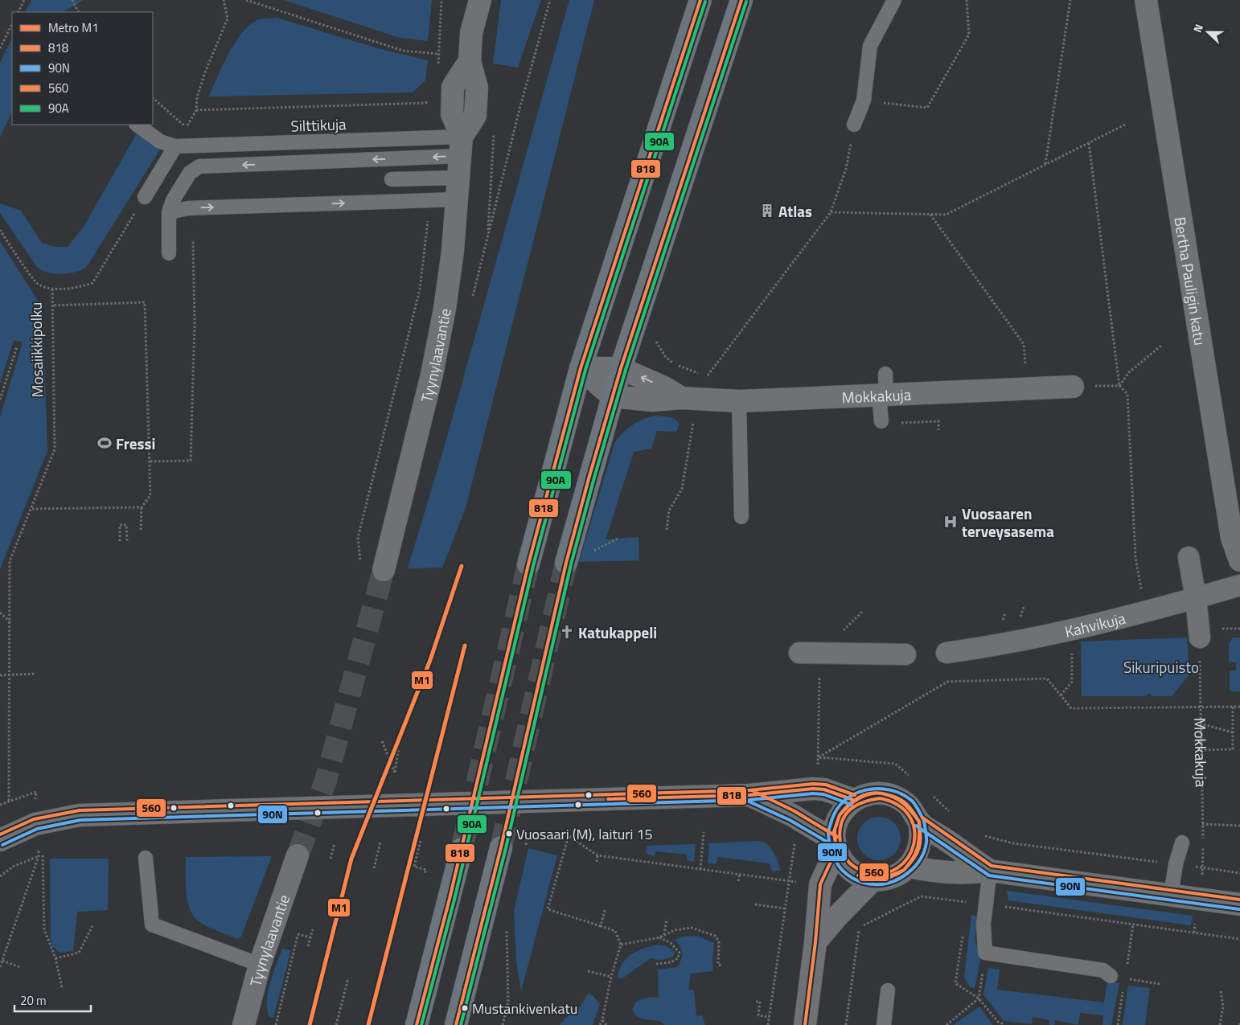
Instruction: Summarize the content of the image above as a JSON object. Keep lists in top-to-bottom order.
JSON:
{
  "streets": {
    "street": [
      "Bertha Pauligin katu",
      "Tyynylaavantie",
      "Mokkakuja",
      "Kahvikuja"
    ],
    "lane": ["Silttikuja"],
    "path": ["Mosaiikkipolku"]
  },
  "crossings": [
    ["Silttikuja", "Tyynylaavantie"]
  ],
  "parks": ["Sikuripuisto"],
  "places": {
    "building": ["Atlas"],
    "sports": ["Fressi"],
    "hospital": ["Vuosaaren terveysasema"],
    "church": ["Katukappeli"],
    "other": ["Vuosaari (M), laituri 15", "Mustankivenkatu"]
  },
  "lines": [
    "transit line 818",
    "transit line 90A",
    "metro line M1",
    "transit line 560",
    "transit line 90N"
  ],
  "legend": [
    "Metro M1",
    "818",
    "90N",
    "560",
    "90A"
  ],
  "scale_bar": "20 m",
  "north": "left"
}
